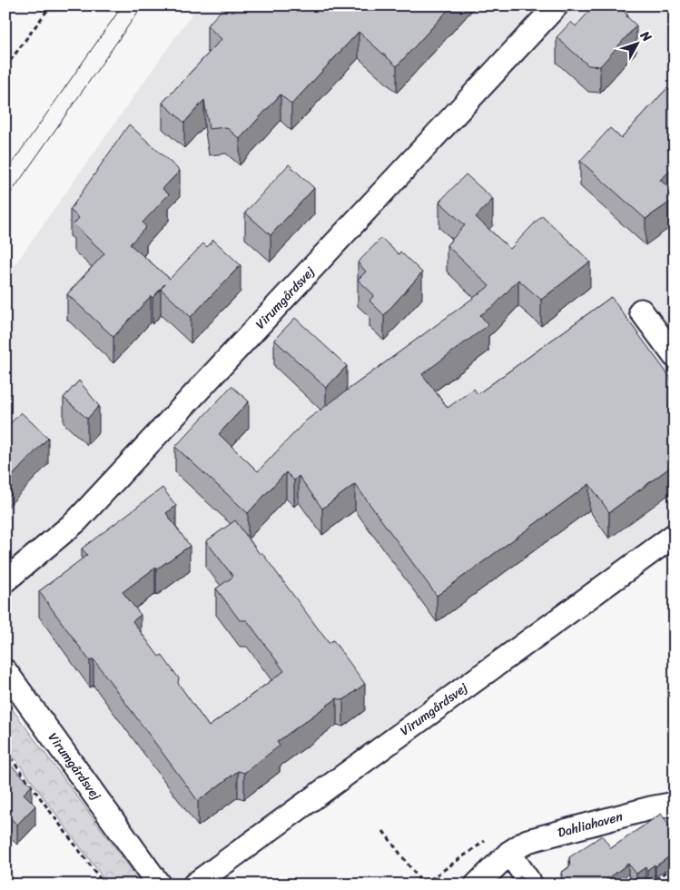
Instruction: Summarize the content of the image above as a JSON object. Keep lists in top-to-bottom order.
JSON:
{
  "streets": {
    "street": ["Virumgårdsvej", "Dahliahaven"]
  },
  "north": "top right"
}
